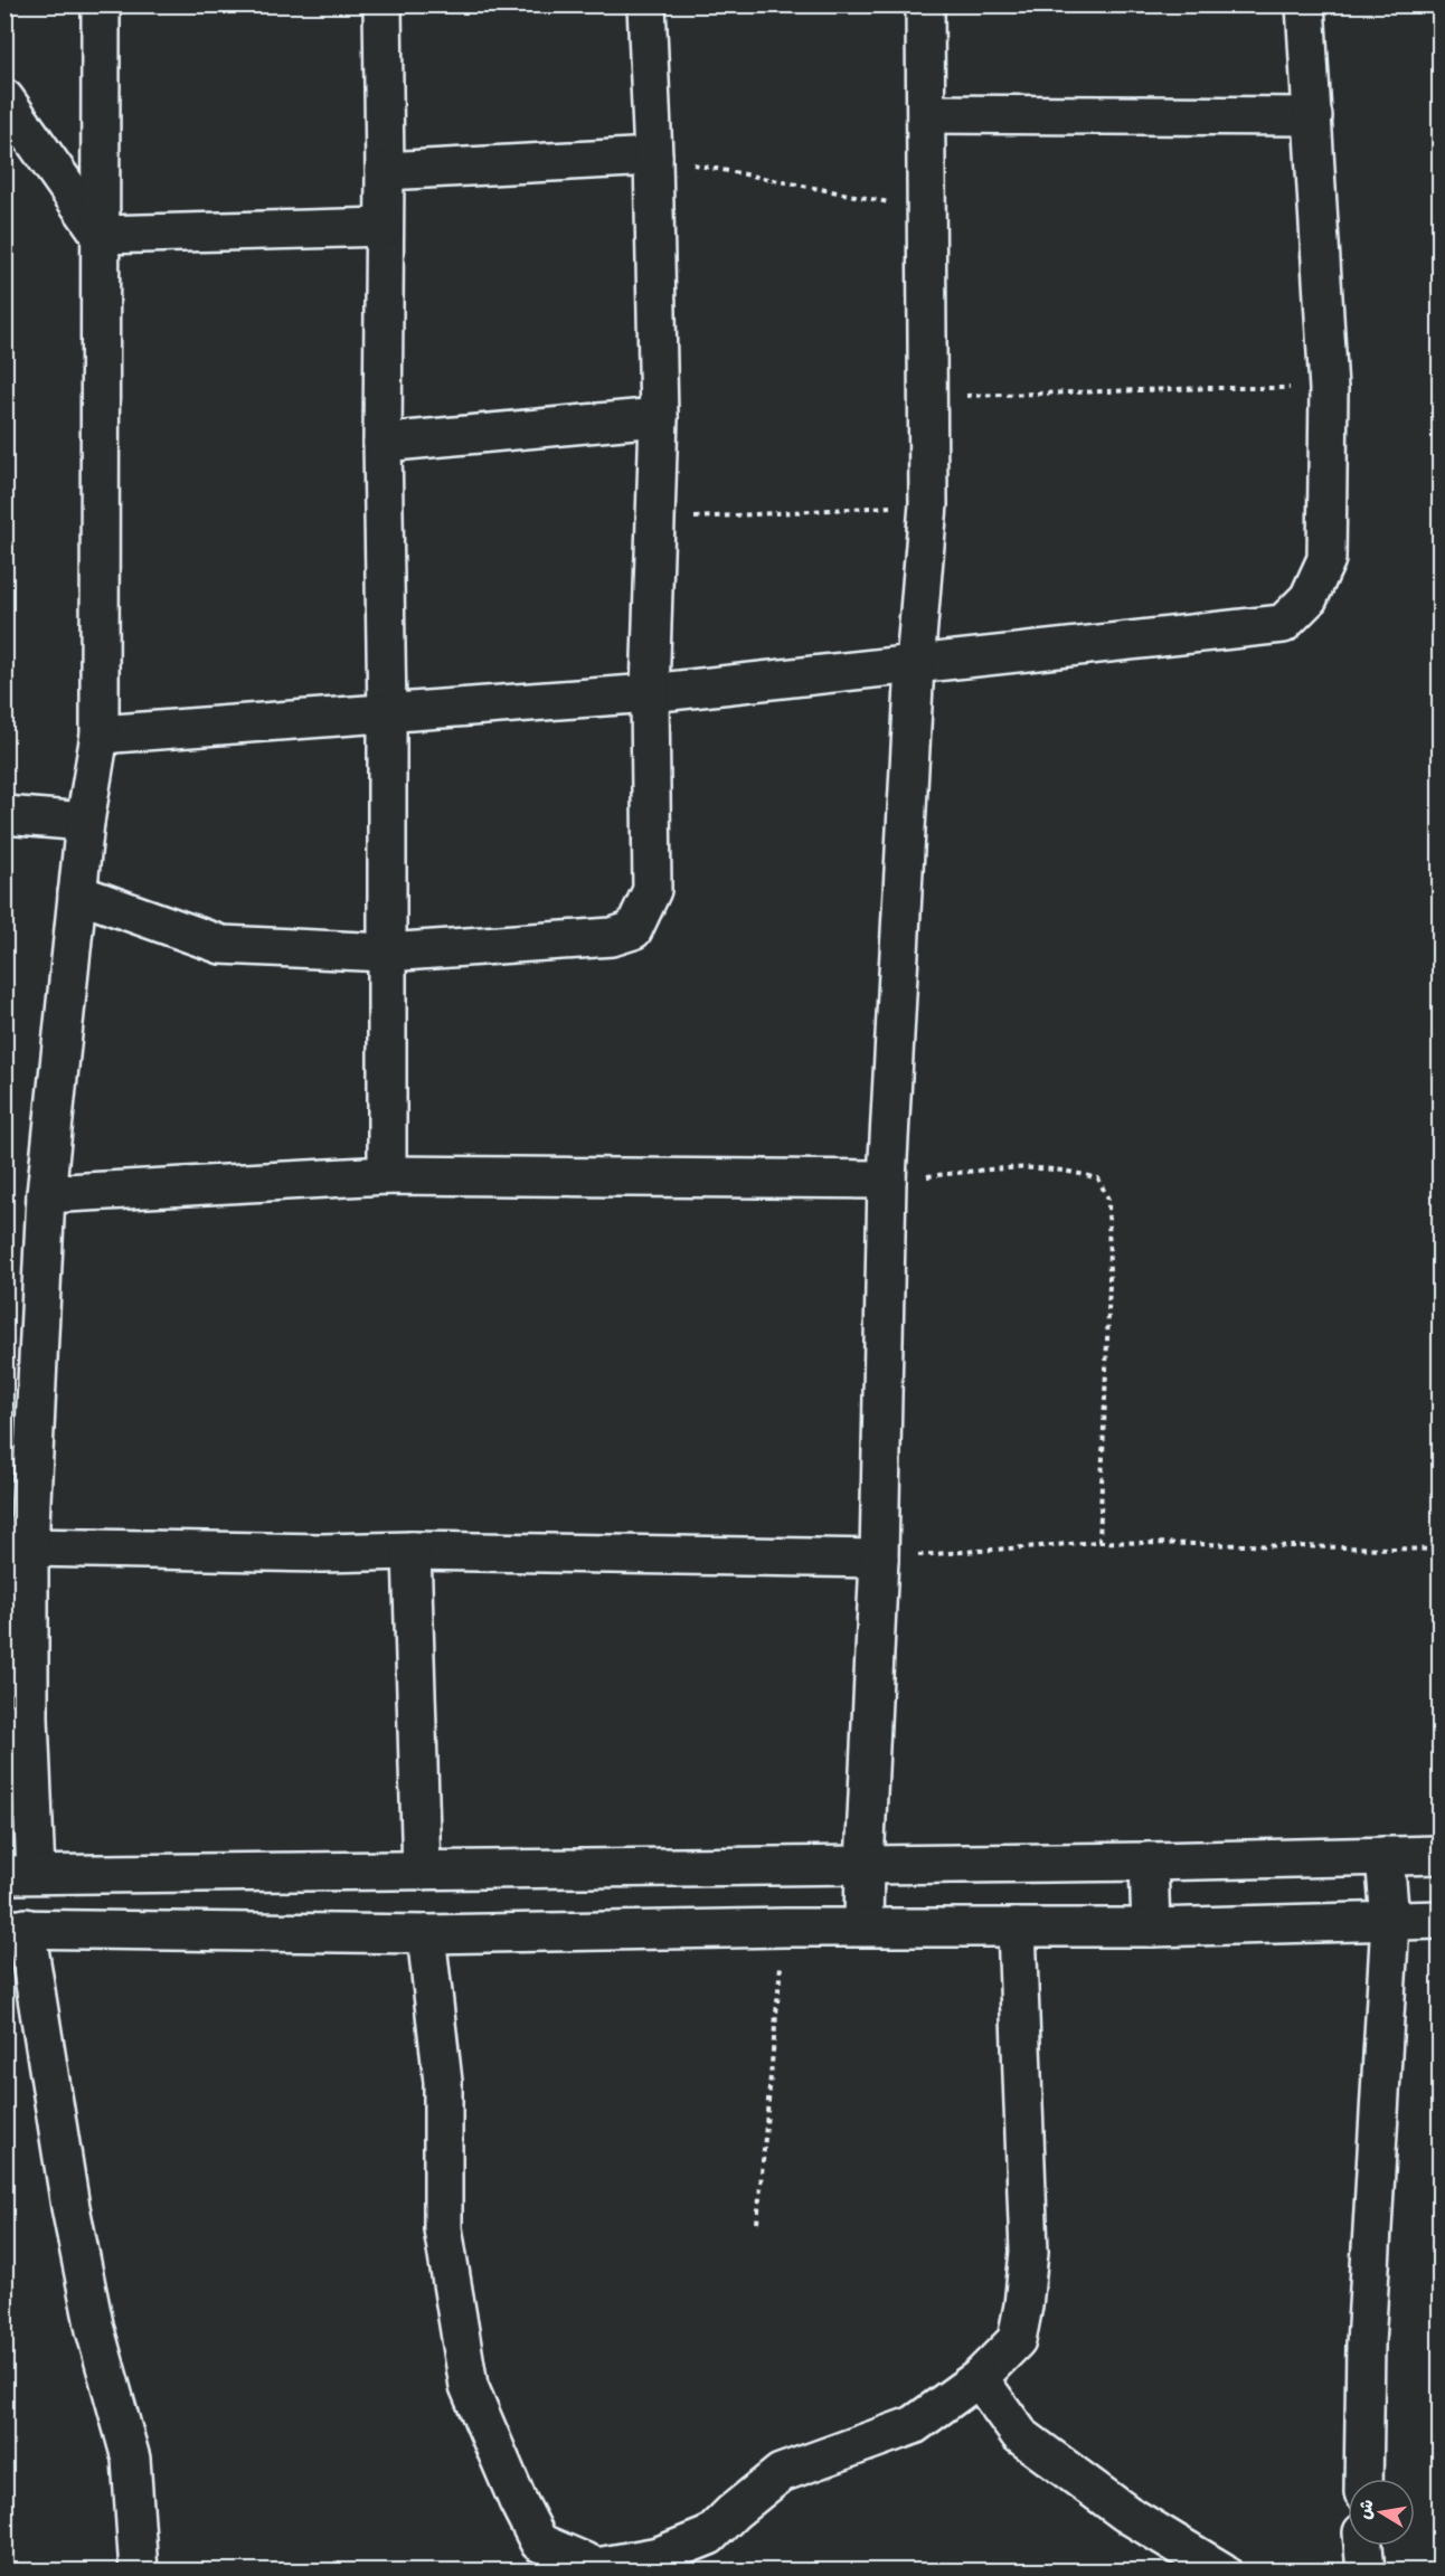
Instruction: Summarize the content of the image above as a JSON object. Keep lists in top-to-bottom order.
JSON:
{
  "north": "left"
}
